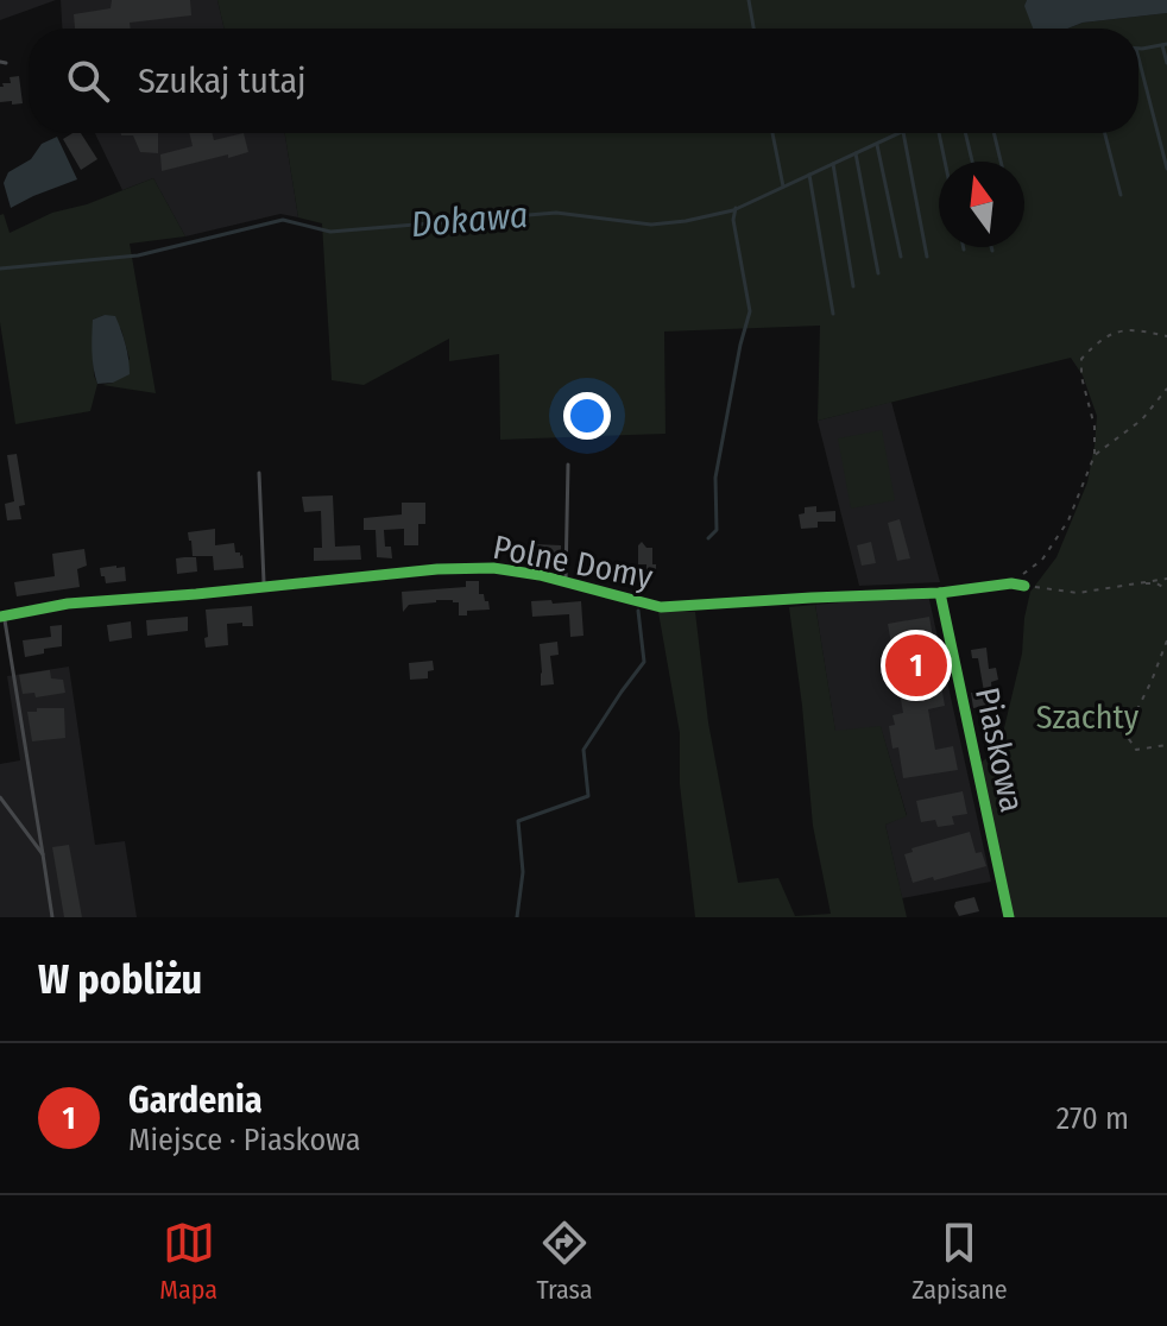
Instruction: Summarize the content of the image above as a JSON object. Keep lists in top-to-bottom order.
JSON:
{
  "streets": {
    "street": ["Polne Domy", "Piaskowa"]
  },
  "crossings": [
    ["Polne Domy", "Piaskowa"]
  ],
  "water": ["Dokawa"],
  "parks": ["Szachty"],
  "north": "top",
  "page": {
    "search": "Szukaj tutaj",
    "pins": "1",
    "heading": "W pobliżu",
    "list": [
      {
        "mark": "1",
        "name": "Gardenia",
        "note": "Miejsce · Piaskowa",
        "value": "270 m"
      }
    ],
    "nav": ["Mapa", "Trasa", "Zapisane"]
  }
}
